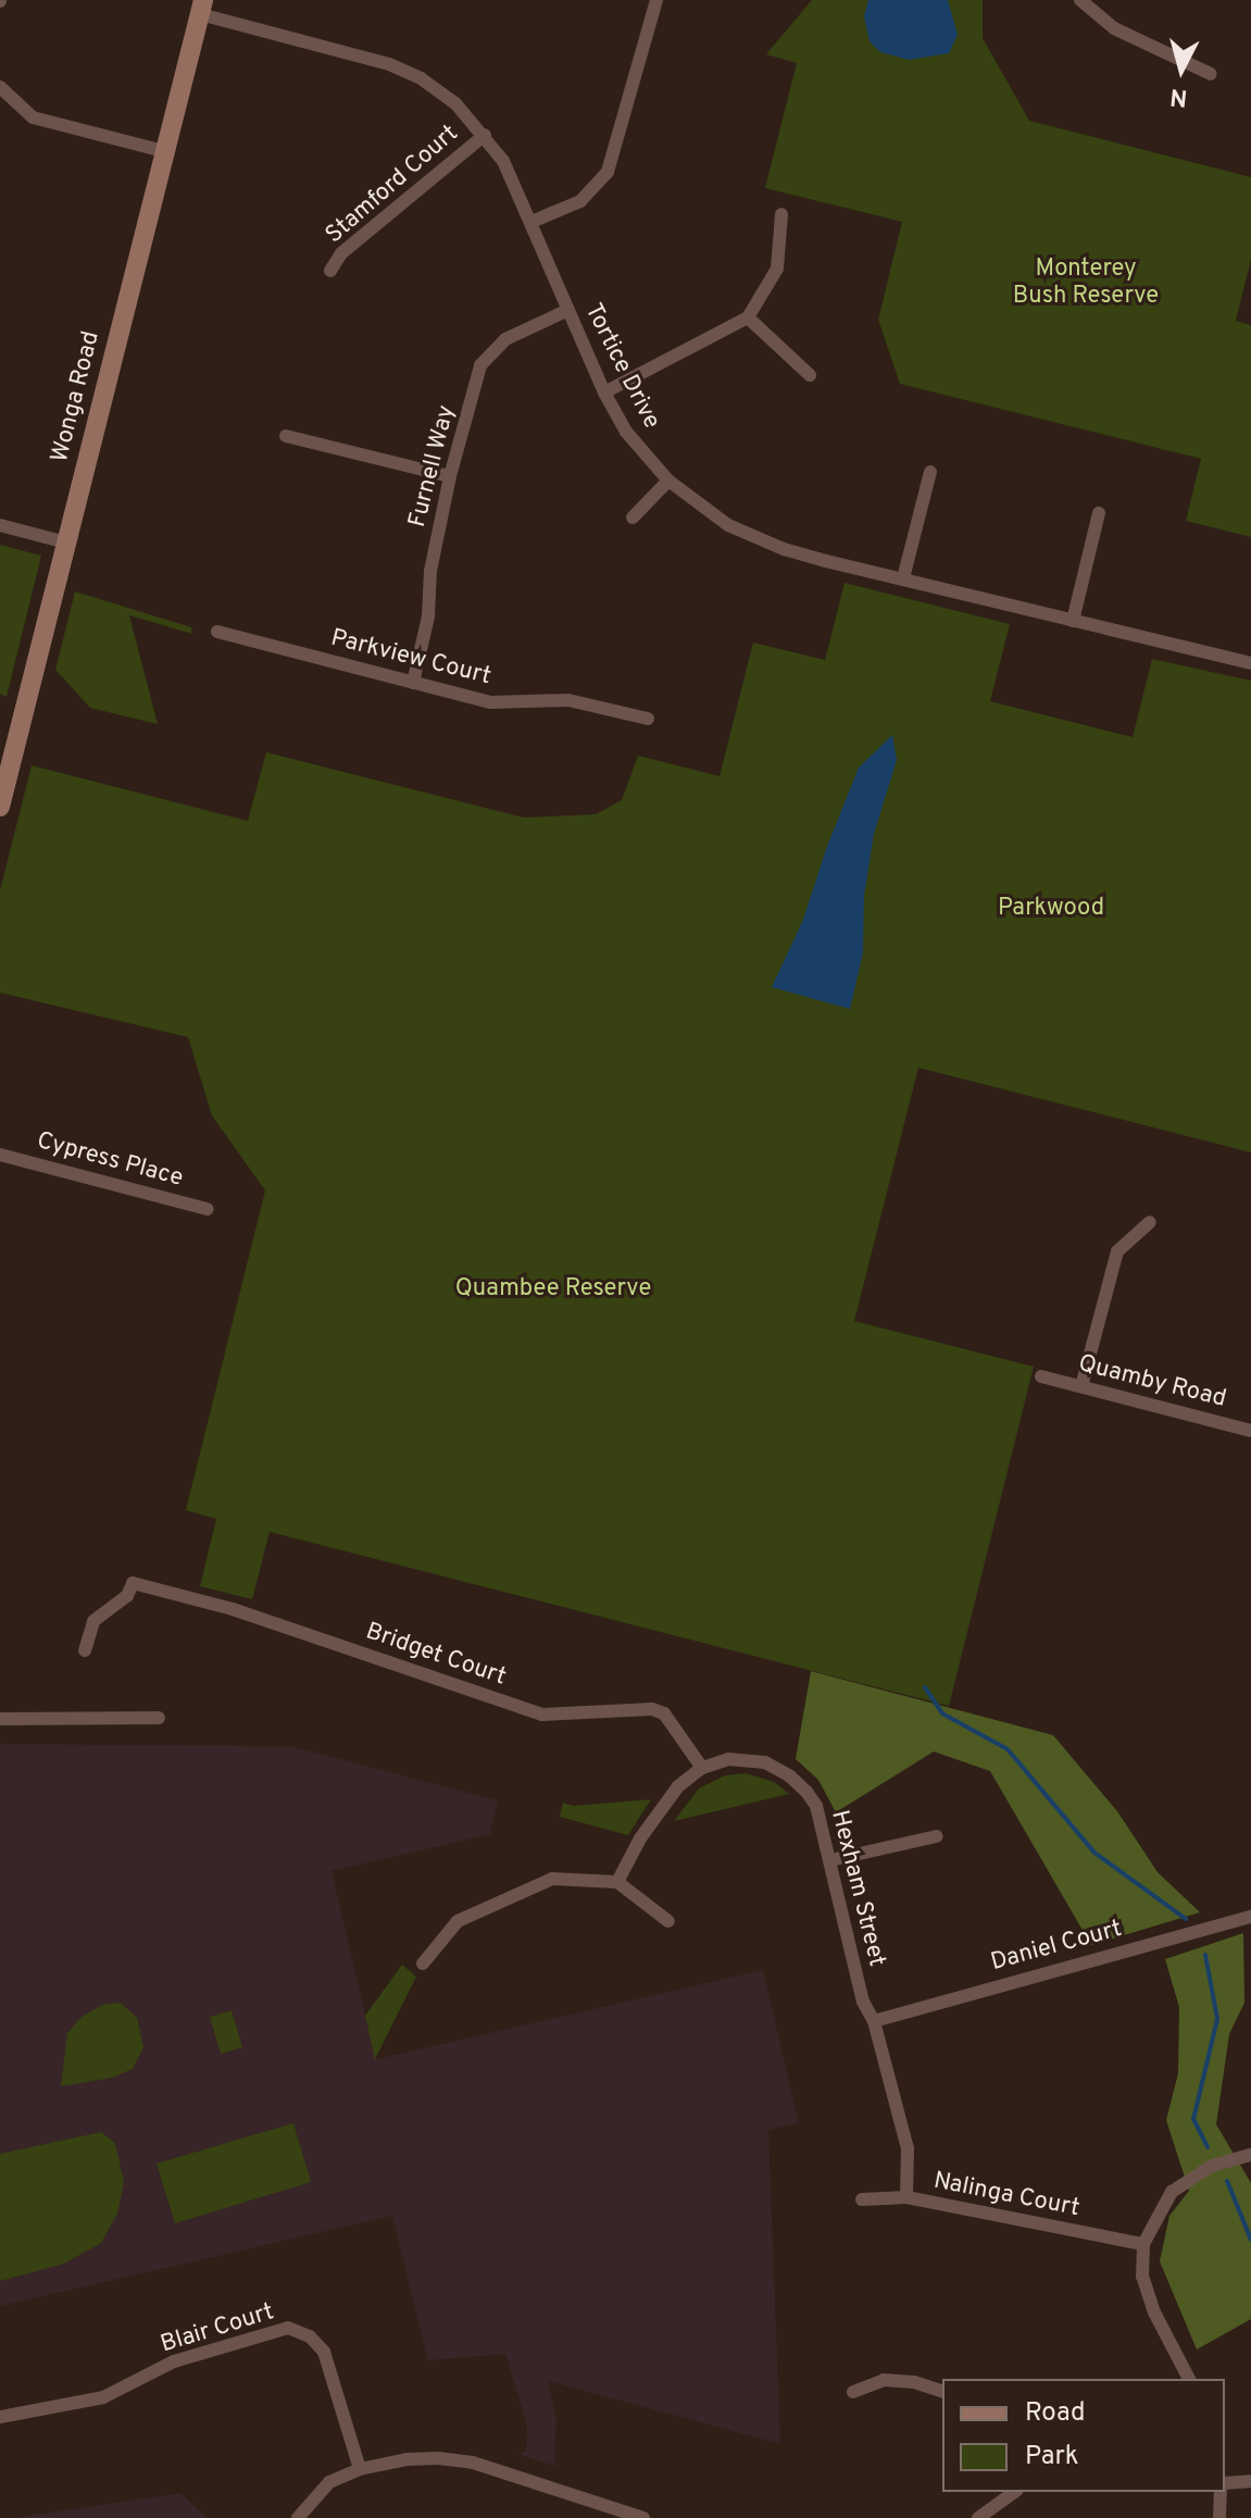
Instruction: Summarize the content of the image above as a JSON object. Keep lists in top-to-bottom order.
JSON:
{
  "streets": {
    "main road": ["Wonga Road"],
    "street": [
      "Stamford Court",
      "Tortice Drive",
      "Furnell Way",
      "Parkview Court",
      "Cypress Place",
      "Quamby Road",
      "Bridget Court",
      "Hexham Street",
      "Daniel Court",
      "Nalinga Court",
      "Blair Court"
    ]
  },
  "crossings": [
    ["Stamford Court", "Tortice Drive"],
    ["Tortice Drive", "Wonga Road"],
    ["Tortice Drive", "Furnell Way"],
    ["Furnell Way", "Parkview Court"],
    ["Bridget Court", "Hexham Street"],
    ["Hexham Street", "Daniel Court"],
    ["Hexham Street", "Nalinga Court"]
  ],
  "parks": ["Monterey Bush Reserve", "Parkwood", "Quambee Reserve"],
  "legend": ["Road", "Park"],
  "north": "bottom"
}
